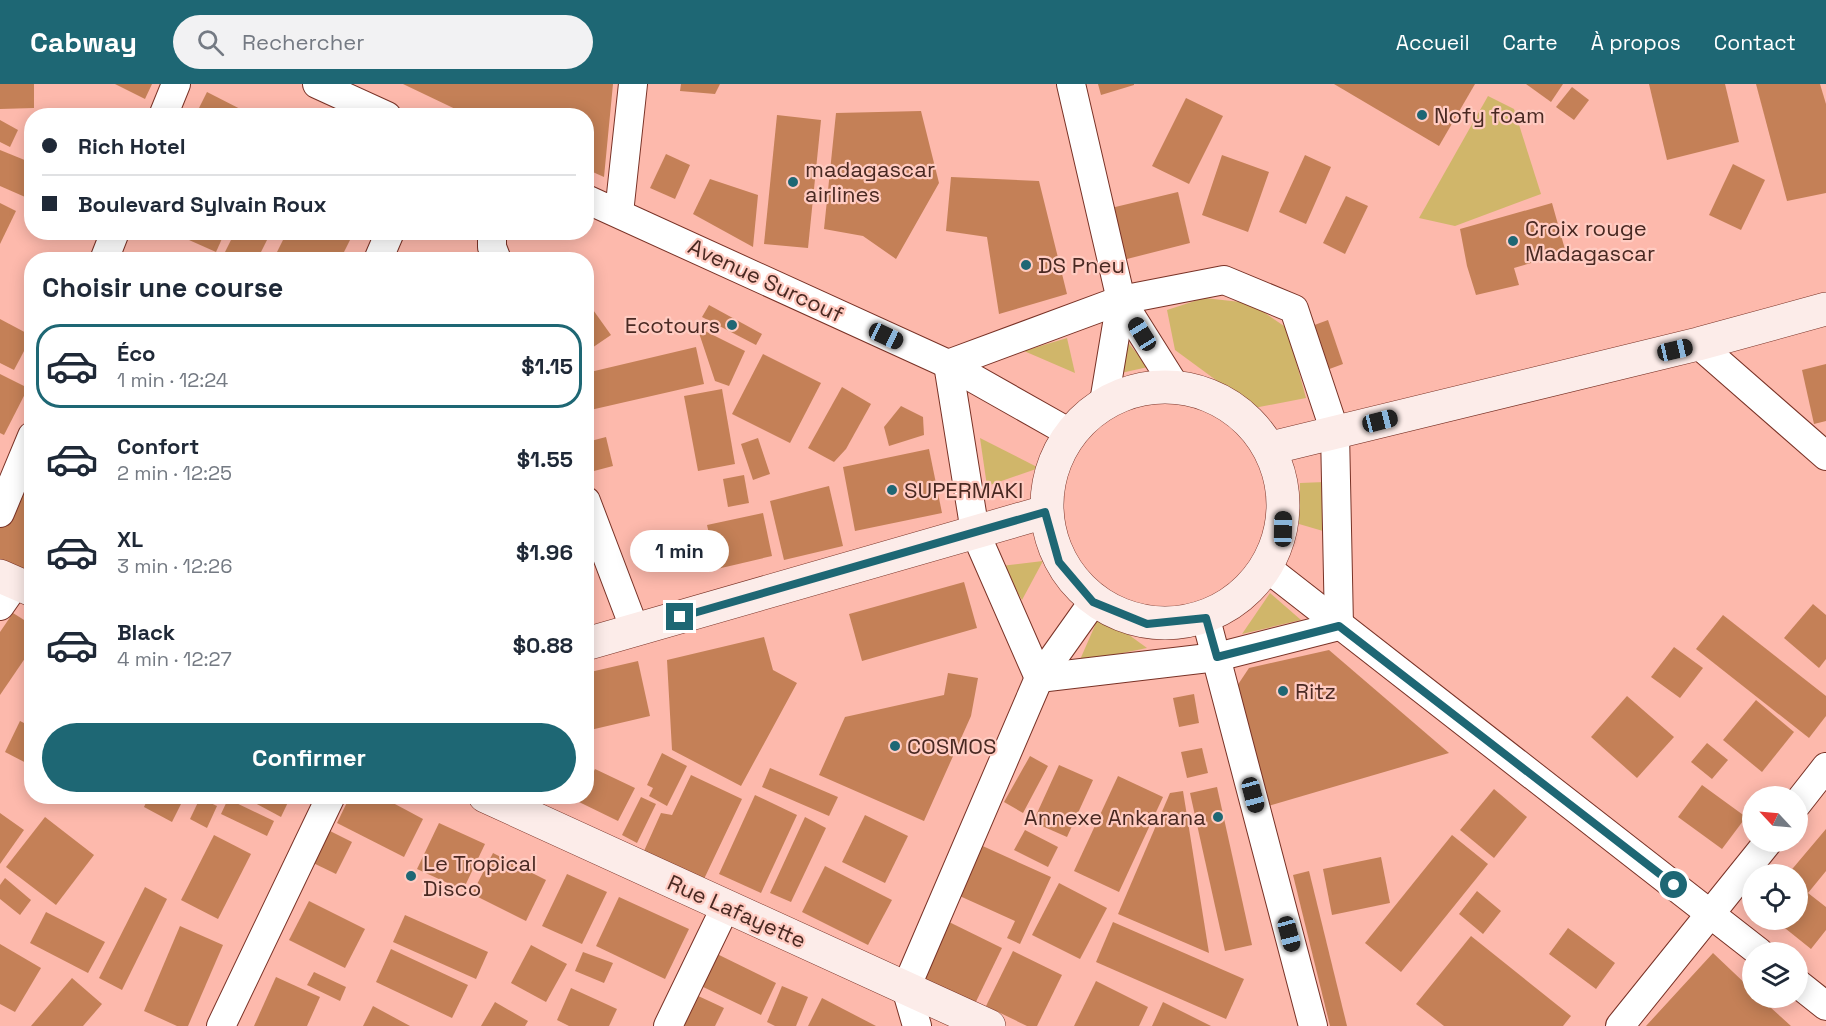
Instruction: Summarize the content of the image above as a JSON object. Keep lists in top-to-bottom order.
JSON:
{
  "streets": {
    "main road": ["Rue Lafayette"],
    "street": ["Avenue Surcouf"]
  },
  "places": [
    "Nofy foam",
    "madagascar airlines",
    "Croix rouge Madagascar",
    "DS Pneu",
    "Ecotours",
    "SUPERMAKI",
    "Ritz",
    "COSMOS",
    "Annexe Ankarana",
    "Le Tropical Disco"
  ],
  "north": "top left",
  "page": {
    "header": "Cabway",
    "search": "Rechercher",
    "nav": [
      "Accueil",
      "Carte",
      "À propos",
      "Contact"
    ],
    "banner": ["Rich Hotel", "Boulevard Sylvain Roux"],
    "heading": "Choisir une course",
    "list": [
      {
        "name": "Éco",
        "note": "1 min · 12:24",
        "value": "$1.15"
      },
      {
        "name": "Confort",
        "note": "2 min · 12:25",
        "value": "$1.55"
      },
      {
        "name": "XL",
        "note": "3 min · 12:26",
        "value": "$1.96"
      },
      {
        "name": "Black",
        "note": "4 min · 12:27",
        "value": "$0.88"
      }
    ],
    "bubble": "1 min",
    "buttons": "Confirmer"
  }
}
